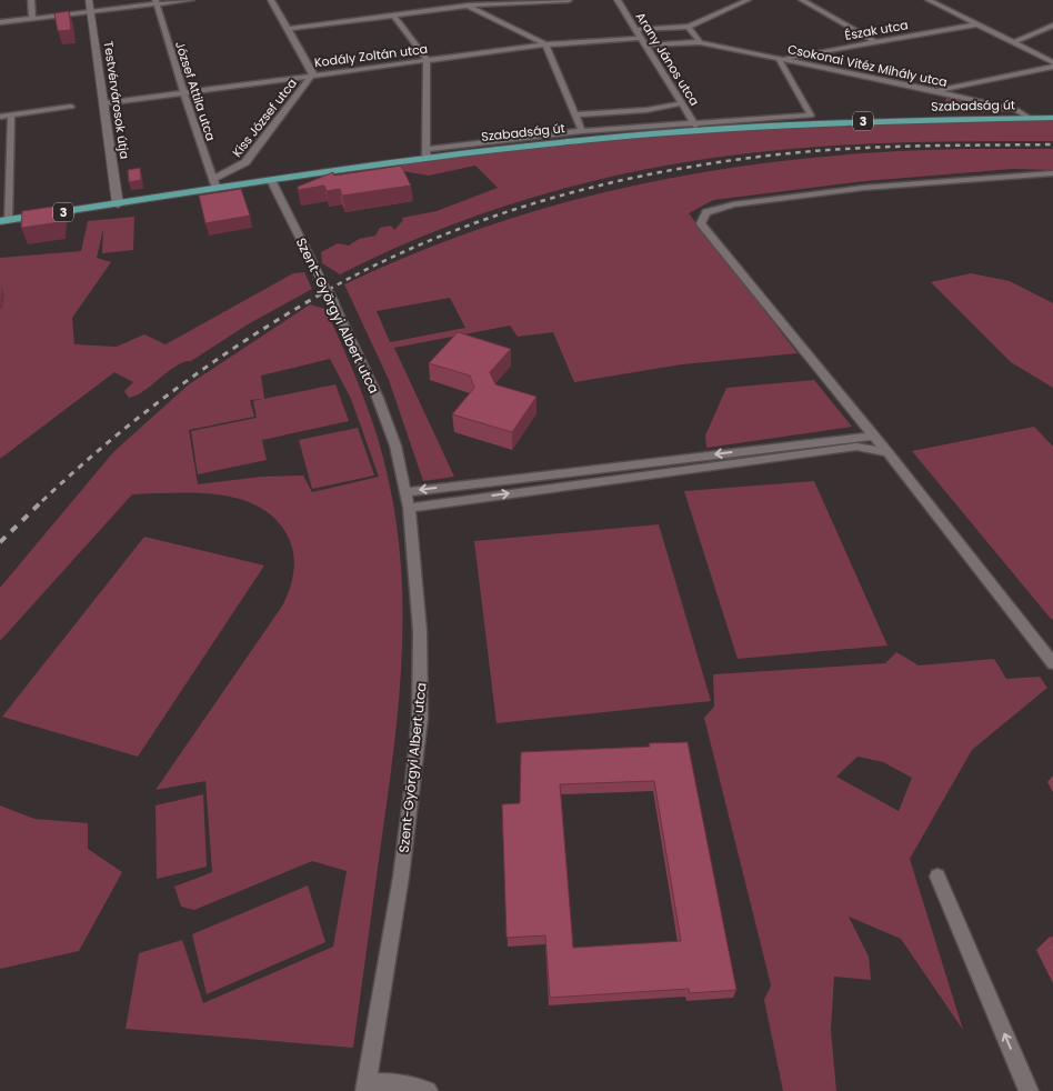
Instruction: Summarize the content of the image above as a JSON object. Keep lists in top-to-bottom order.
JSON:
{
  "streets": {
    "main road": ["Szabadság út", "3"],
    "street": [
      "Észak utca",
      "Kodály Zoltán utca",
      "Arany János utca",
      "Csokonai Vitéz Mihály utca",
      "József Attila utca",
      "Testvérvárosok útja",
      "Kiss József utca",
      "Szent-Györgyi Albert utca"
    ]
  },
  "crossings": [
    ["Észak utca", "Csokonai Vitéz Mihály utca"],
    ["Észak utca", "Szabadság út"],
    ["Kodály Zoltán utca", "Arany János utca"],
    ["Kodály Zoltán utca", "József Attila utca"],
    ["Kodály Zoltán utca", "Testvérvárosok útja"],
    ["Kodály Zoltán utca", "Kiss József utca"],
    ["Arany János utca", "Csokonai Vitéz Mihály utca"],
    ["Arany János utca", "Szabadság út"],
    ["Csokonai Vitéz Mihály utca", "Szabadság út"],
    ["József Attila utca", "Szabadság út"],
    ["József Attila utca", "Kiss József utca"],
    ["Testvérvárosok útja", "Szabadság út"],
    ["Szabadság út", "Kiss József utca"],
    ["Szabadság út", "Szent-Györgyi Albert utca"]
  ]
}
